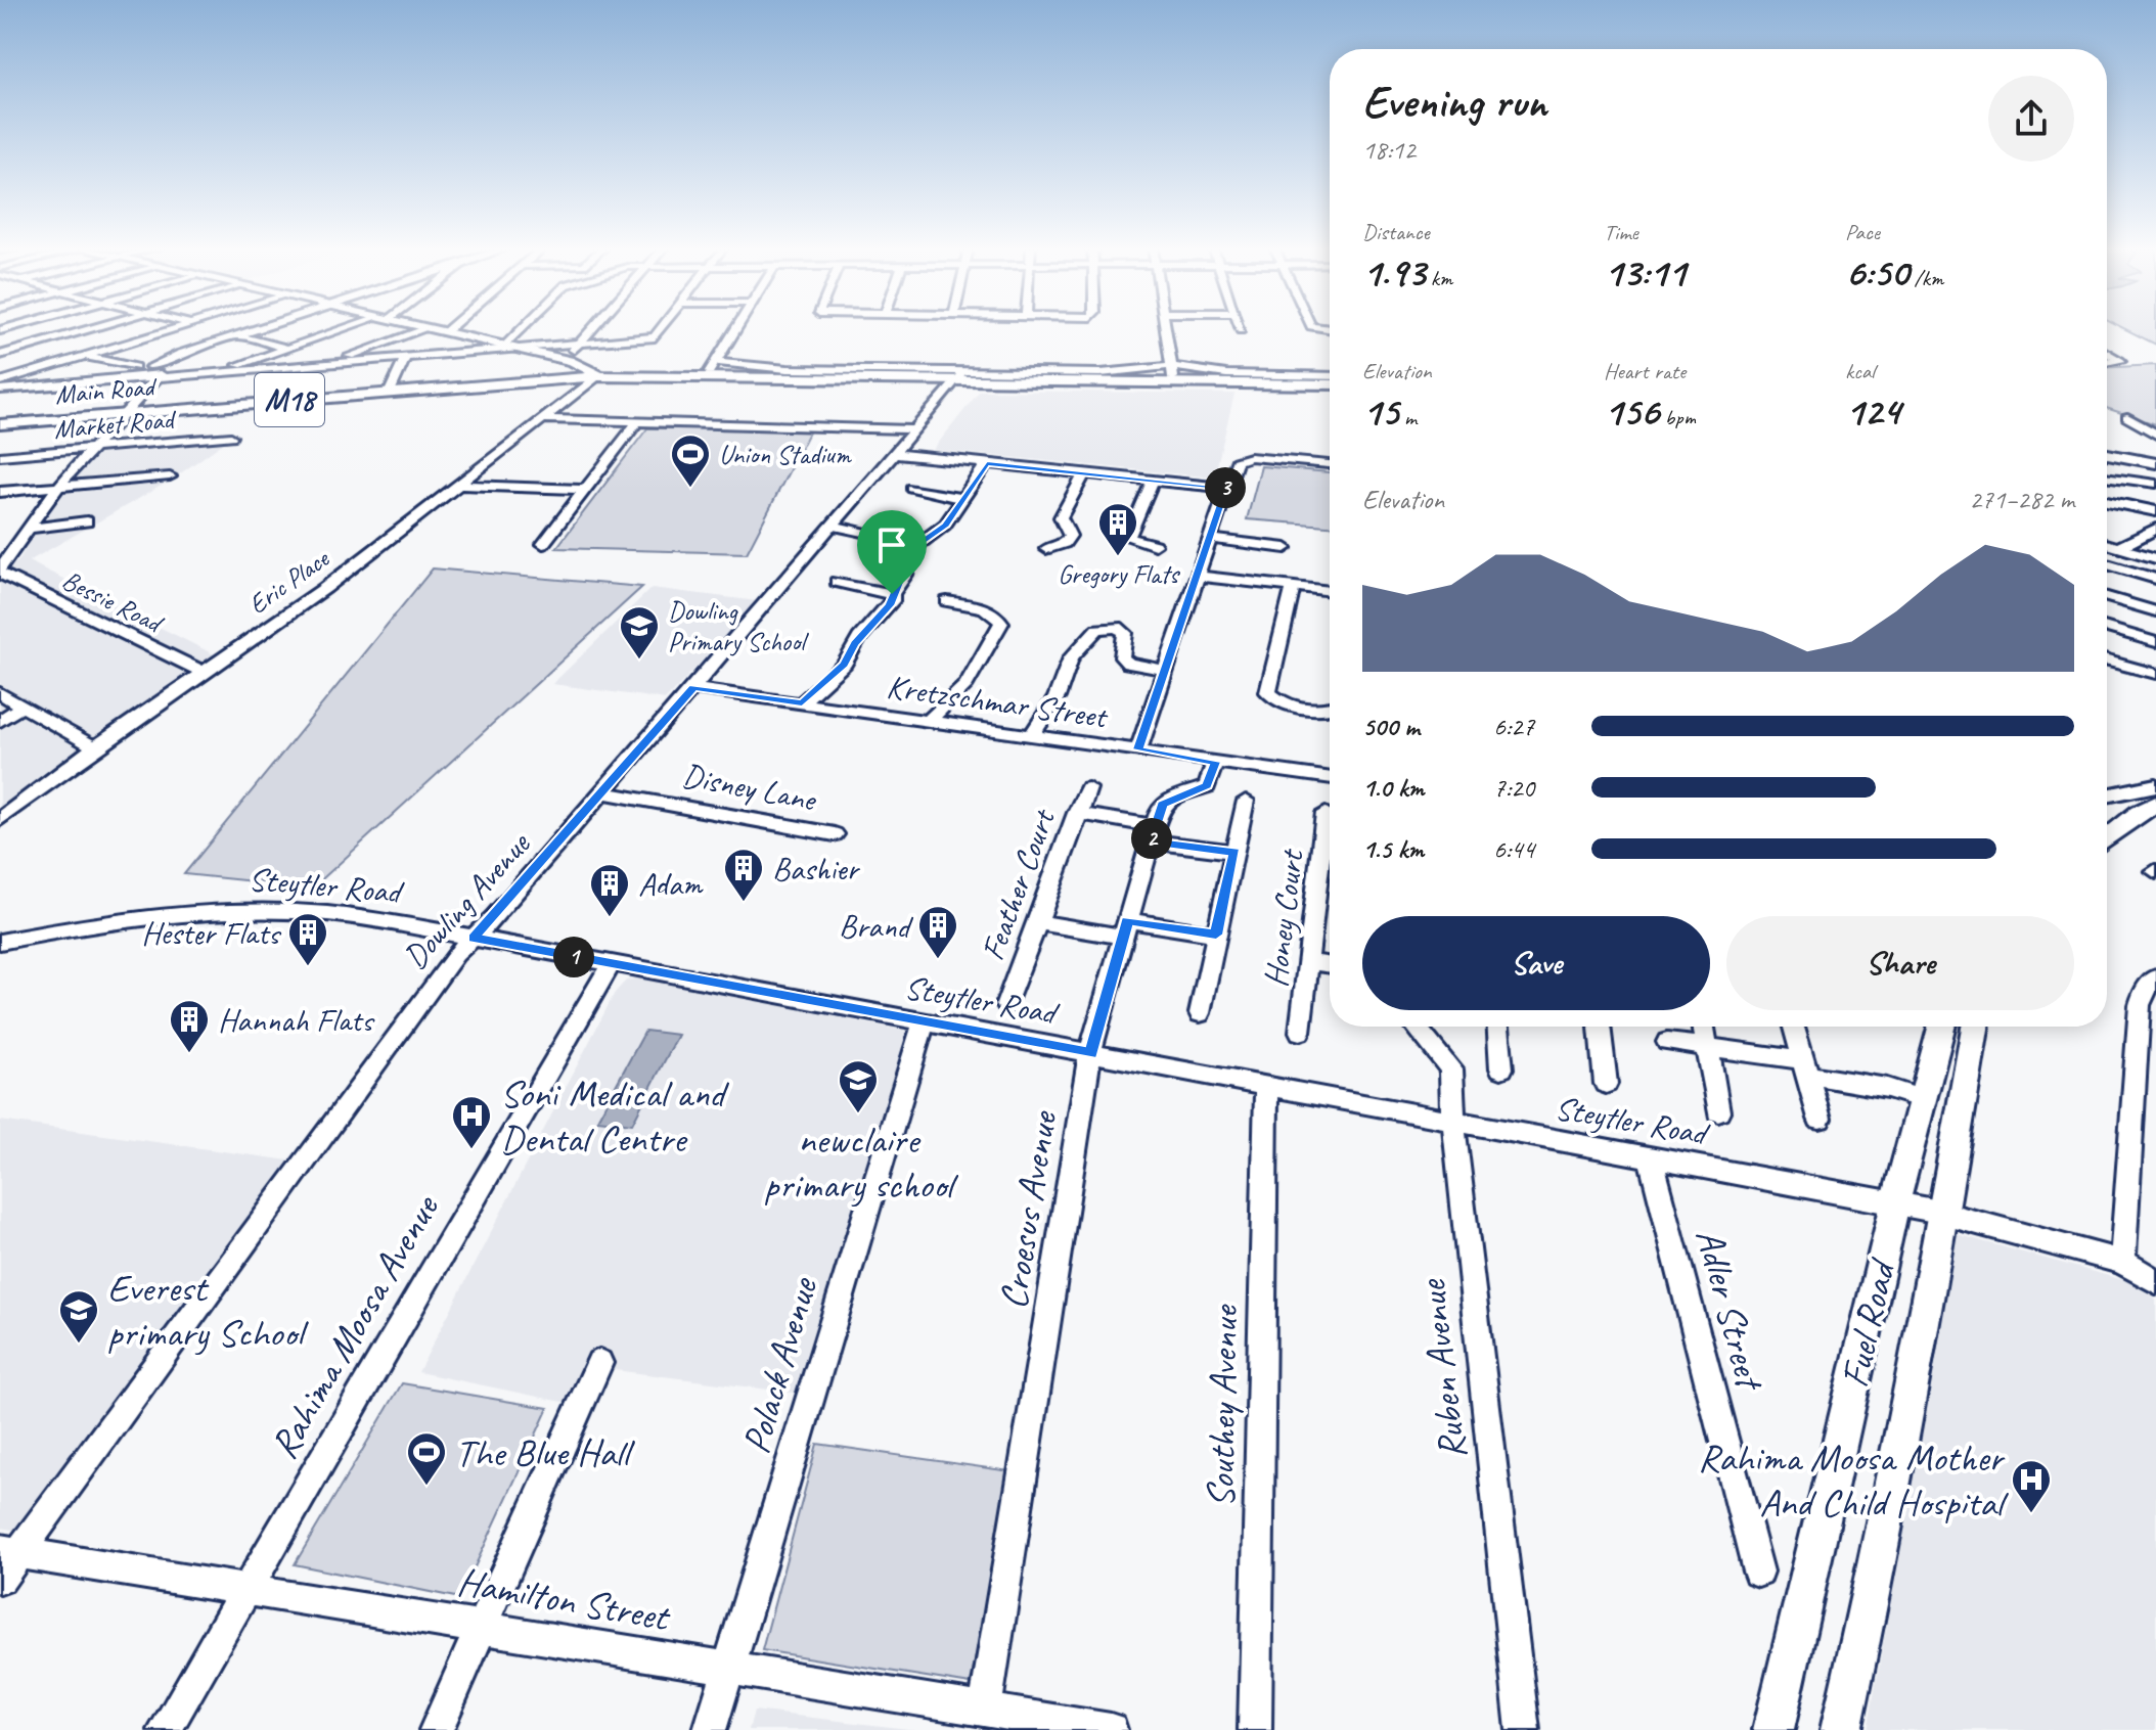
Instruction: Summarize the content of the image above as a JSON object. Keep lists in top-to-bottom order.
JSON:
{
  "streets": {
    "main road": ["Main Road", "M18", "Fuel Road"],
    "street": [
      "Market Road",
      "Eric Place",
      "Bessie Road",
      "Kretzschmar Street",
      "Disney Lane",
      "Steytler Road",
      "Feather Court",
      "Dowling Avenue",
      "Honey Court",
      "Croesus Avenue",
      "Adler Street",
      "Rahima Moosa Avenue",
      "Polack Avenue",
      "Ruben Avenue",
      "Southey Avenue",
      "Hamilton Street"
    ]
  },
  "crossings": [
    ["Main Road", "Eric Place"],
    ["Main Road", "Dowling Avenue"],
    ["Eric Place", "Bessie Road"],
    ["Kretzschmar Street", "Dowling Avenue"],
    ["Kretzschmar Street", "Croesus Avenue"],
    ["Disney Lane", "Dowling Avenue"],
    ["Steytler Road", "Dowling Avenue"],
    ["Steytler Road", "Croesus Avenue"],
    ["Steytler Road", "Adler Street"],
    ["Steytler Road", "Fuel Road"],
    ["Steytler Road", "Rahima Moosa Avenue"],
    ["Steytler Road", "Polack Avenue"],
    ["Steytler Road", "Ruben Avenue"],
    ["Steytler Road", "Southey Avenue"],
    ["Dowling Avenue", "Hamilton Street"],
    ["Croesus Avenue", "Hamilton Street"],
    ["Rahima Moosa Avenue", "Hamilton Street"],
    ["Polack Avenue", "Hamilton Street"]
  ],
  "places": {
    "sports": ["Union Stadium", "The Blue Hall"],
    "building": [
      "Gregory Flats",
      "Bashier",
      "Adam",
      "Brand",
      "Hester Flats",
      "Hannah Flats"
    ],
    "school or university": ["Dowling Primary School", "newclaire primary school", "Everest primary School"],
    "hospital": ["Soni Medical and Dental Centre", "Rahima Moosa Mother And Child Hospital"]
  },
  "page": {
    "heading": ["Evening run", "18:12"],
    "stats": [
      ["Distance", "1.93 km"],
      ["Time", "13:11"],
      ["Pace", "6:50 /km"],
      ["Elevation", "15 m"],
      ["Heart rate", "156 bpm"],
      ["kcal", "124"]
    ],
    "chart": ["Elevation", "271–282 m"],
    "pins": ["3", "2", "1"],
    "list": [
      {
        "name": "500 m",
        "note": "6:27"
      },
      {
        "name": "1.0 km",
        "note": "7:20"
      },
      {
        "name": "1.5 km",
        "note": "6:44"
      }
    ],
    "buttons": ["Save", "Share"]
  }
}
